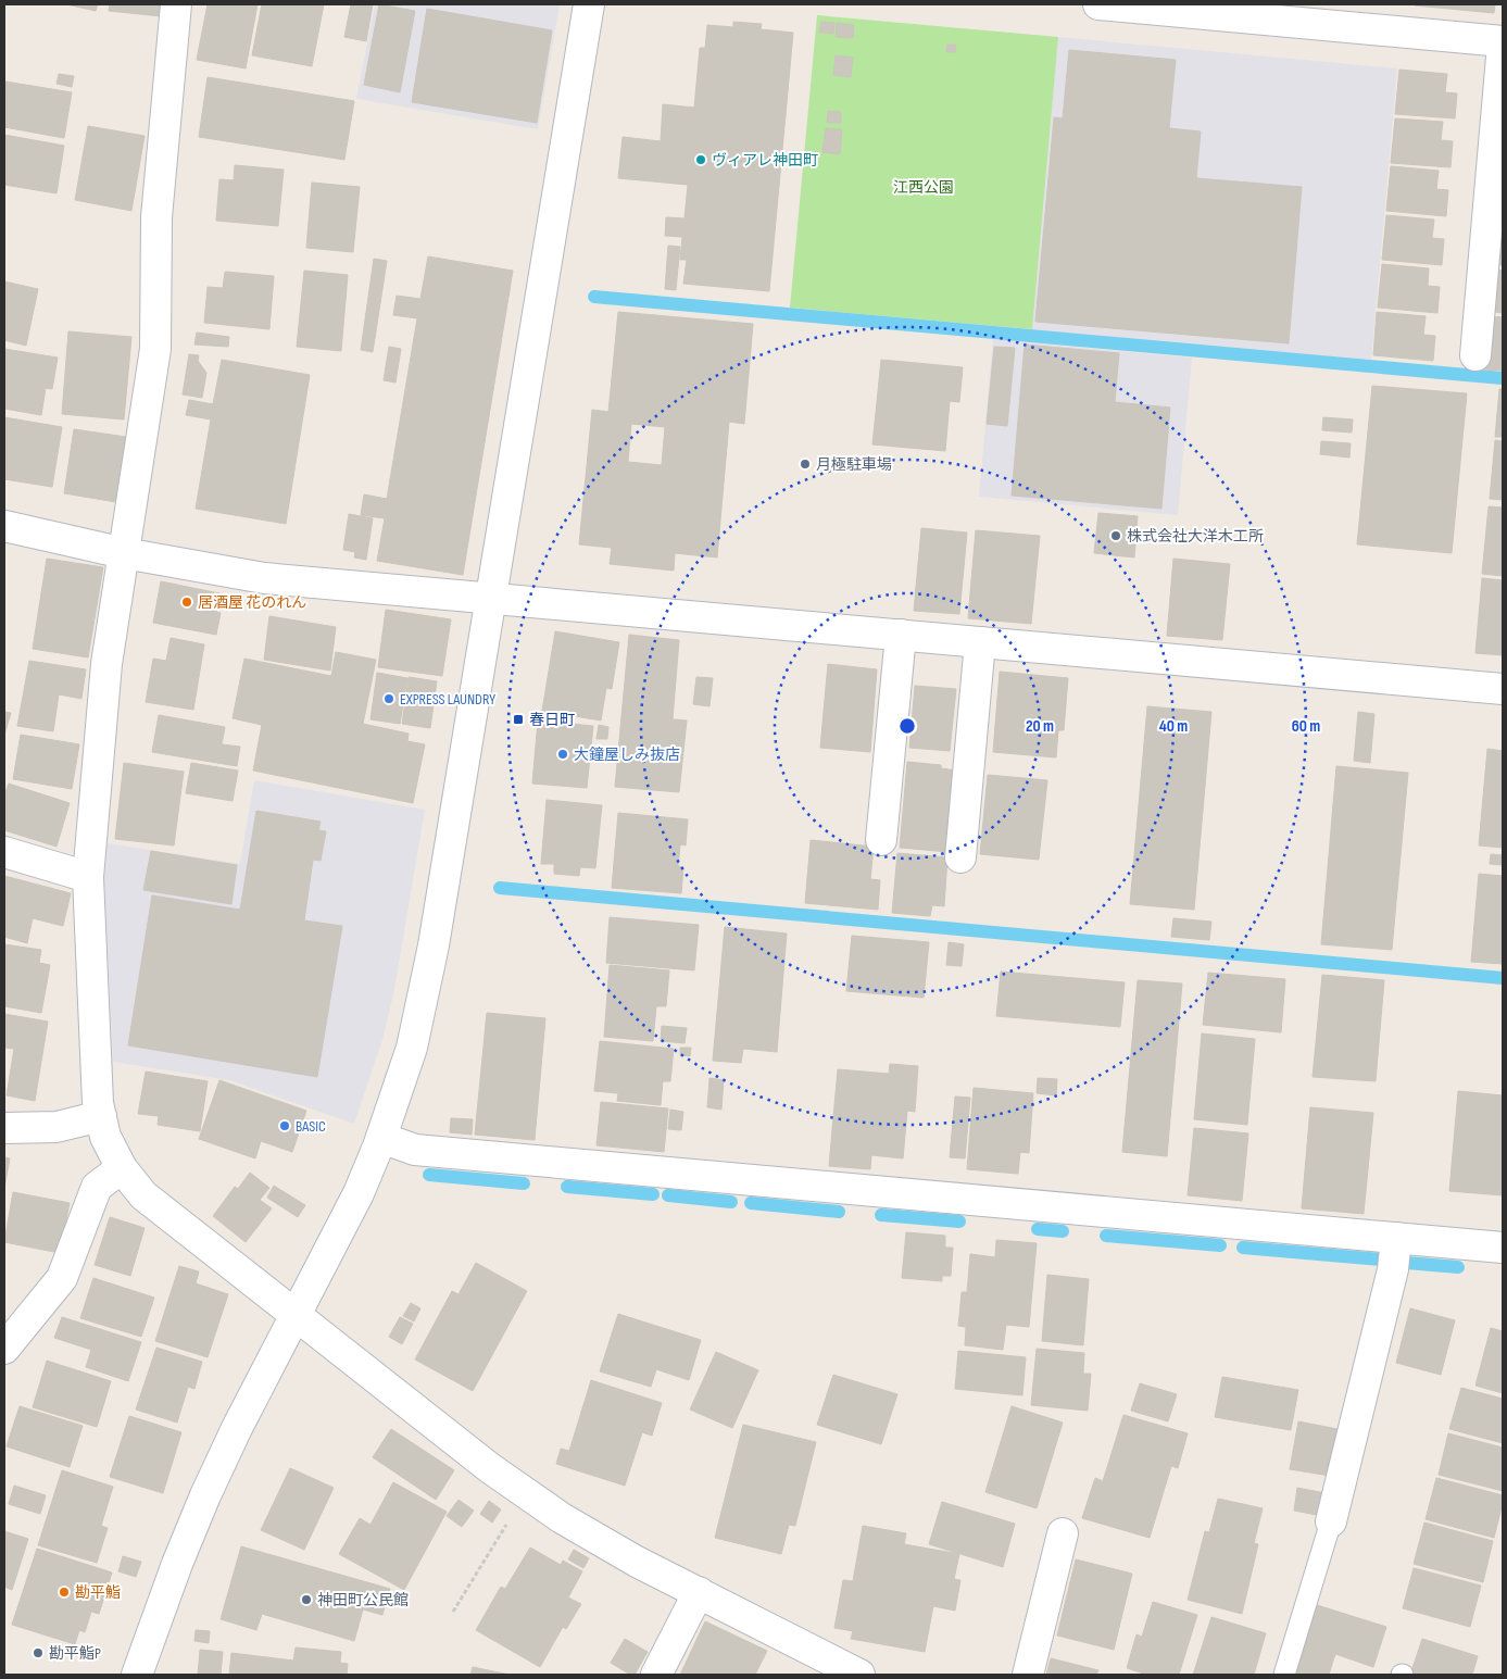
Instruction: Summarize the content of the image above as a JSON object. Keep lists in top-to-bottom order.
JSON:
{
  "parks": ["江西公園"],
  "places": {
    "other": [
      "ヴィアレ神田町",
      "月極駐車場",
      "株式会社大洋木工所",
      "居酒屋 花のれん",
      "EXPRESS LAUNDRY",
      "大鐘屋しみ抜店",
      "BASIC",
      "勘平鮨",
      "神田町公民館",
      "勘平鮨P"
    ],
    "transit": ["春日町"]
  },
  "rings": ["20 m", "40 m", "60 m"]
}
